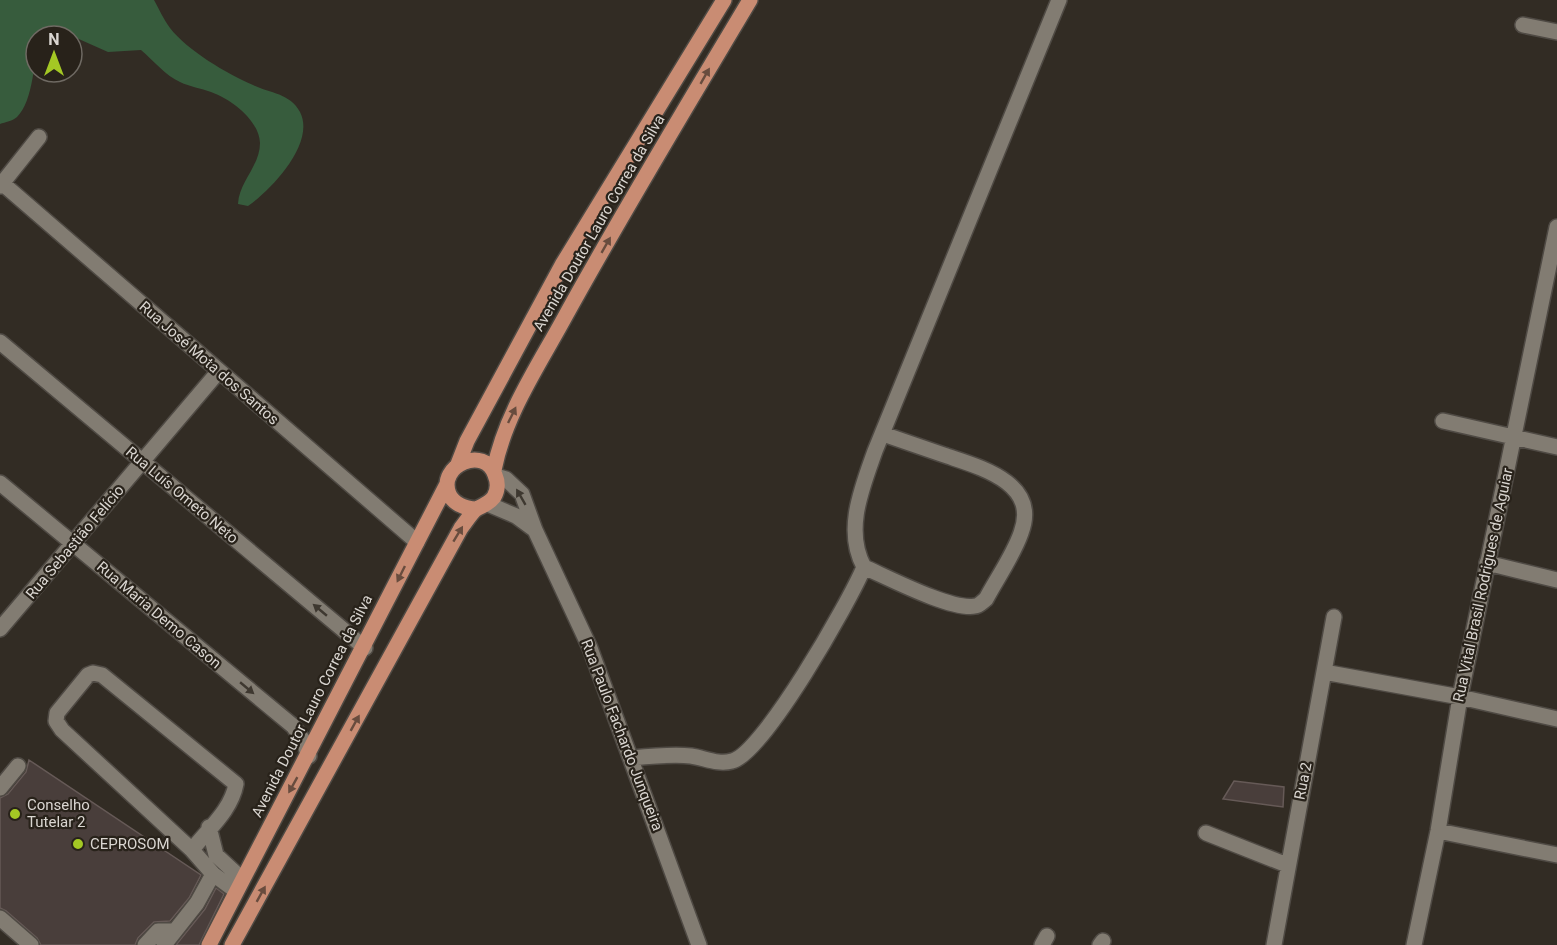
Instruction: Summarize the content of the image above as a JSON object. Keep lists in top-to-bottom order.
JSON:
{
  "streets": {
    "main road": ["Avenida Doutor Lauro Correa da Silva"],
    "street": [
      "Rua José Mota dos Santos",
      "Rua Luís Ometo Neto",
      "Rua Sebastião Felício",
      "Rua Vital Brasil Rodrigues de Aguiar",
      "Rua Maria Demo Cason",
      "Rua Paulo Fachardo Junqueira",
      "Rua 2"
    ]
  },
  "crossings": [
    ["Avenida Doutor Lauro Correa da Silva", "Rua José Mota dos Santos"],
    ["Avenida Doutor Lauro Correa da Silva", "Rua Luís Ometo Neto"],
    ["Avenida Doutor Lauro Correa da Silva", "Rua Maria Demo Cason"],
    ["Avenida Doutor Lauro Correa da Silva", "Rua Paulo Fachardo Junqueira"],
    ["Rua José Mota dos Santos", "Rua Sebastião Felício"],
    ["Rua Luís Ometo Neto", "Rua Sebastião Felício"],
    ["Rua Sebastião Felício", "Rua Maria Demo Cason"]
  ],
  "one_way": ["Rua Luís Ometo Neto", "Rua Maria Demo Cason"],
  "places": ["Conselho Tutelar 2", "CEPROSOM"],
  "north": "top"
}
